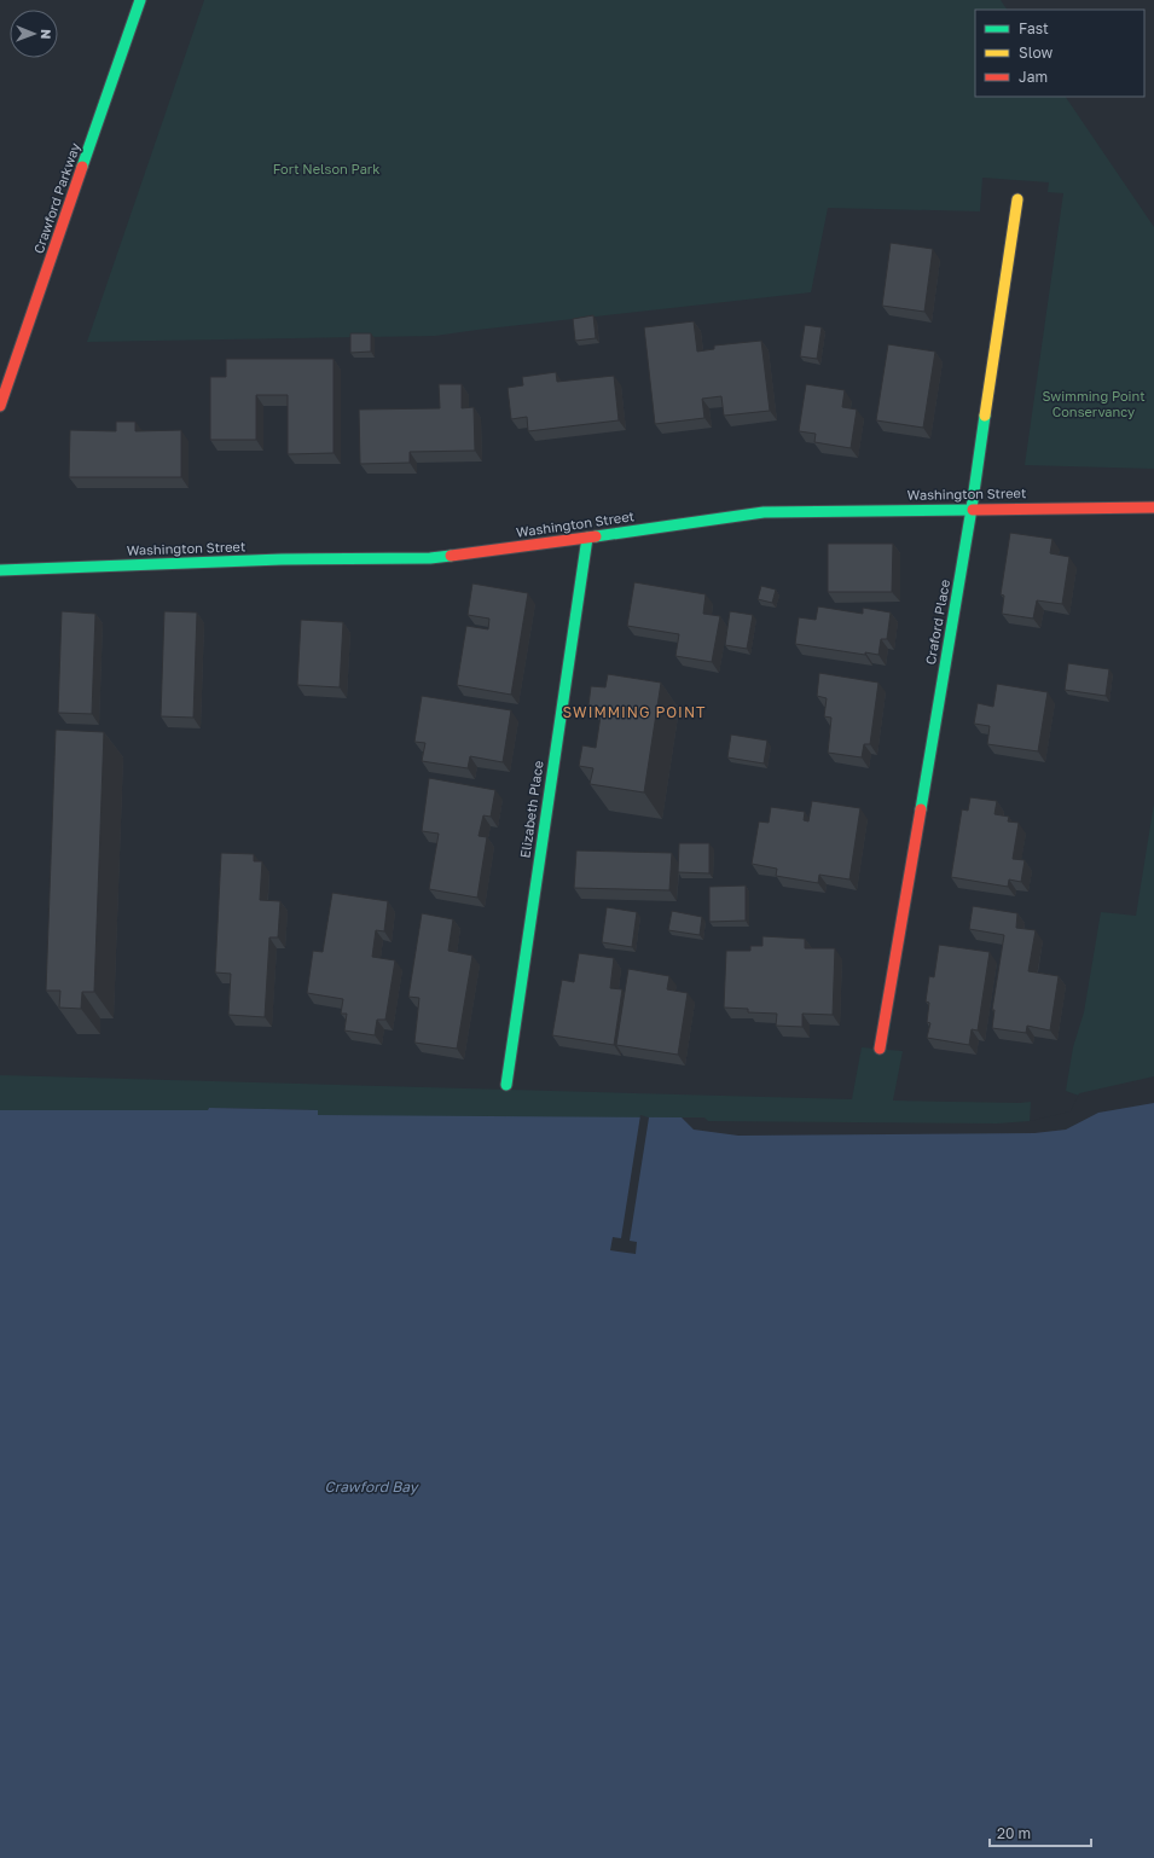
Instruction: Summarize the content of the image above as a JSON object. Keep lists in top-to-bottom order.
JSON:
{
  "streets": {
    "street": [
      "Crawford Parkway",
      "Washington Street",
      "Craford Place",
      "Elizabeth Place"
    ]
  },
  "crossings": [
    ["Washington Street", "Craford Place"],
    ["Washington Street", "Elizabeth Place"]
  ],
  "districts": ["SWIMMING POINT"],
  "water": ["Crawford Bay"],
  "parks": ["Fort Nelson Park", "Swimming Point Conservancy"],
  "legend": ["Fast", "Slow", "Jam"],
  "scale_bar": "20 m",
  "north": "right"
}
